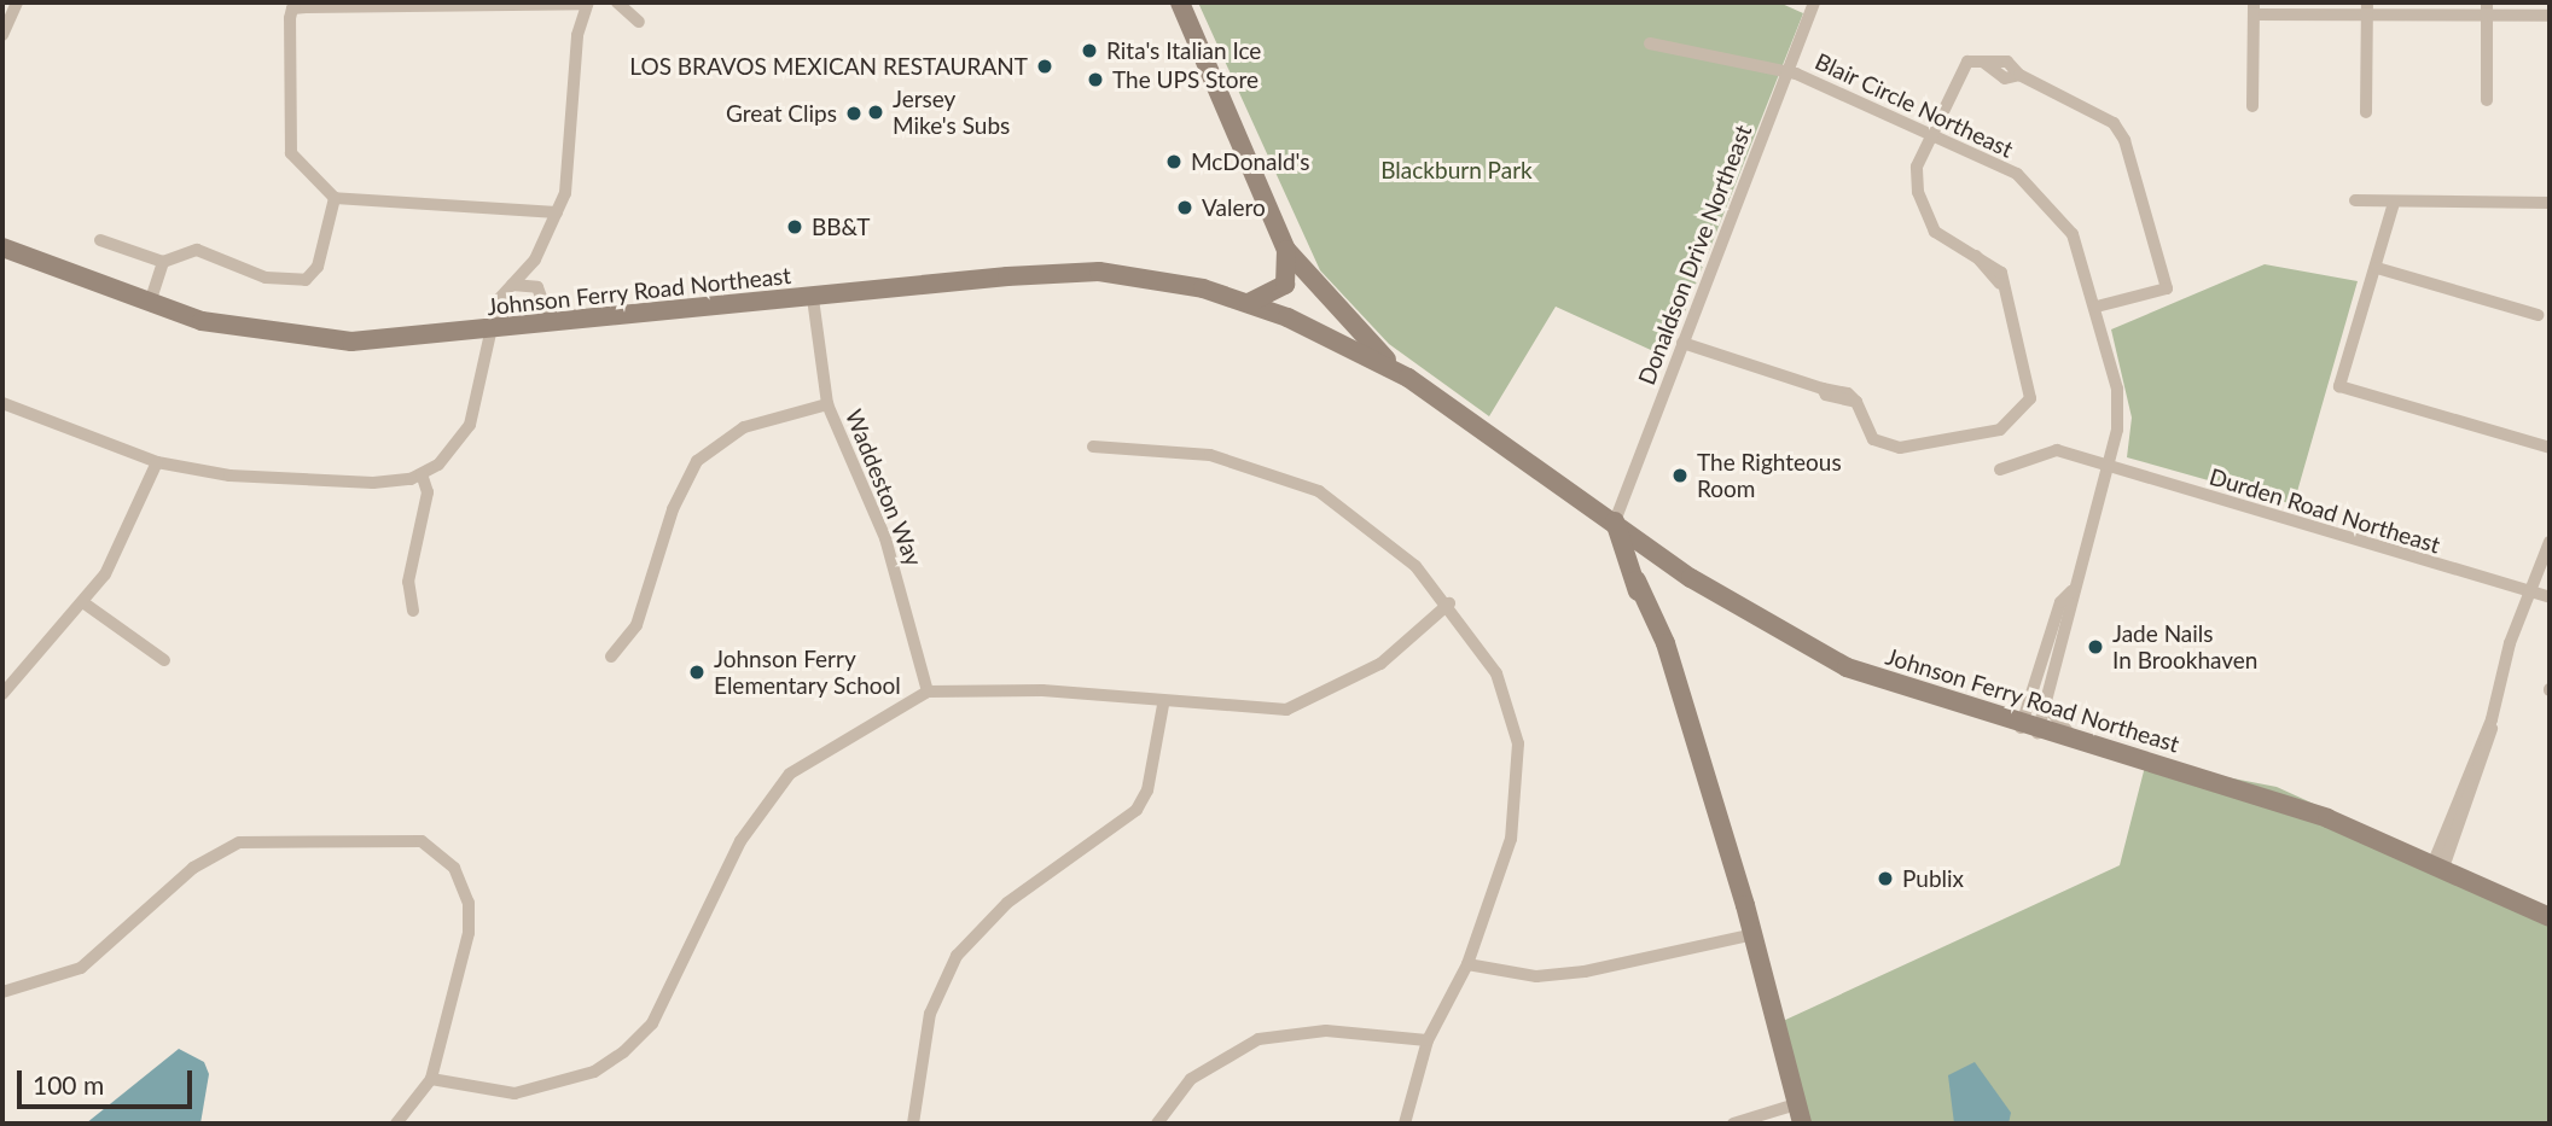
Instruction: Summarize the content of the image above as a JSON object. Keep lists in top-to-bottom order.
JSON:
{
  "streets": {
    "main road": ["Johnson Ferry Road Northeast"],
    "street": [
      "Blair Circle Northeast",
      "Donaldson Drive Northeast",
      "Waddeston Way",
      "Durden Road Northeast"
    ]
  },
  "crossings": [
    ["Blair Circle Northeast", "Donaldson Drive Northeast"],
    ["Blair Circle Northeast", "Johnson Ferry Road Northeast"],
    ["Blair Circle Northeast", "Durden Road Northeast"],
    ["Donaldson Drive Northeast", "Johnson Ferry Road Northeast"],
    ["Johnson Ferry Road Northeast", "Waddeston Way"]
  ],
  "parks": ["Blackburn Park"],
  "places": [
    "Rita's Italian Ice",
    "LOS BRAVOS MEXICAN RESTAURANT",
    "The UPS Store",
    "Jersey Mike's Subs",
    "Great Clips",
    "McDonald's",
    "Valero",
    "BB&T",
    "The Righteous Room",
    "Jade Nails In Brookhaven",
    "Johnson Ferry Elementary School",
    "Publix"
  ],
  "scale_bar": "100 m"
}
